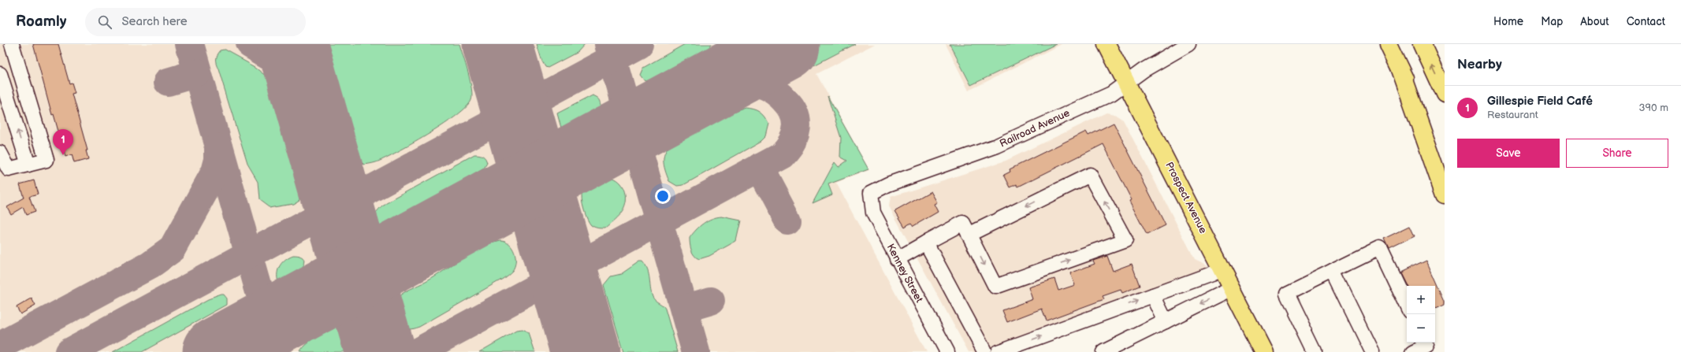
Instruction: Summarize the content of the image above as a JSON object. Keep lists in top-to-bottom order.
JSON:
{
  "streets": {
    "main road": ["Prospect Avenue"],
    "street": ["Railroad Avenue", "Kenney Street"]
  },
  "crossings": [
    ["Railroad Avenue", "Prospect Avenue"],
    ["Railroad Avenue", "Kenney Street"]
  ],
  "page": {
    "header": "Roamly",
    "search": "Search here",
    "nav": [
      "Home",
      "Map",
      "About",
      "Contact"
    ],
    "heading": "Nearby",
    "list": [
      {
        "mark": "1",
        "name": "Gillespie Field Café",
        "note": "Restaurant",
        "value": "390 m"
      }
    ],
    "pins": "1",
    "buttons": ["Save", "Share"],
    "map_buttons": ["+", "−"]
  }
}
